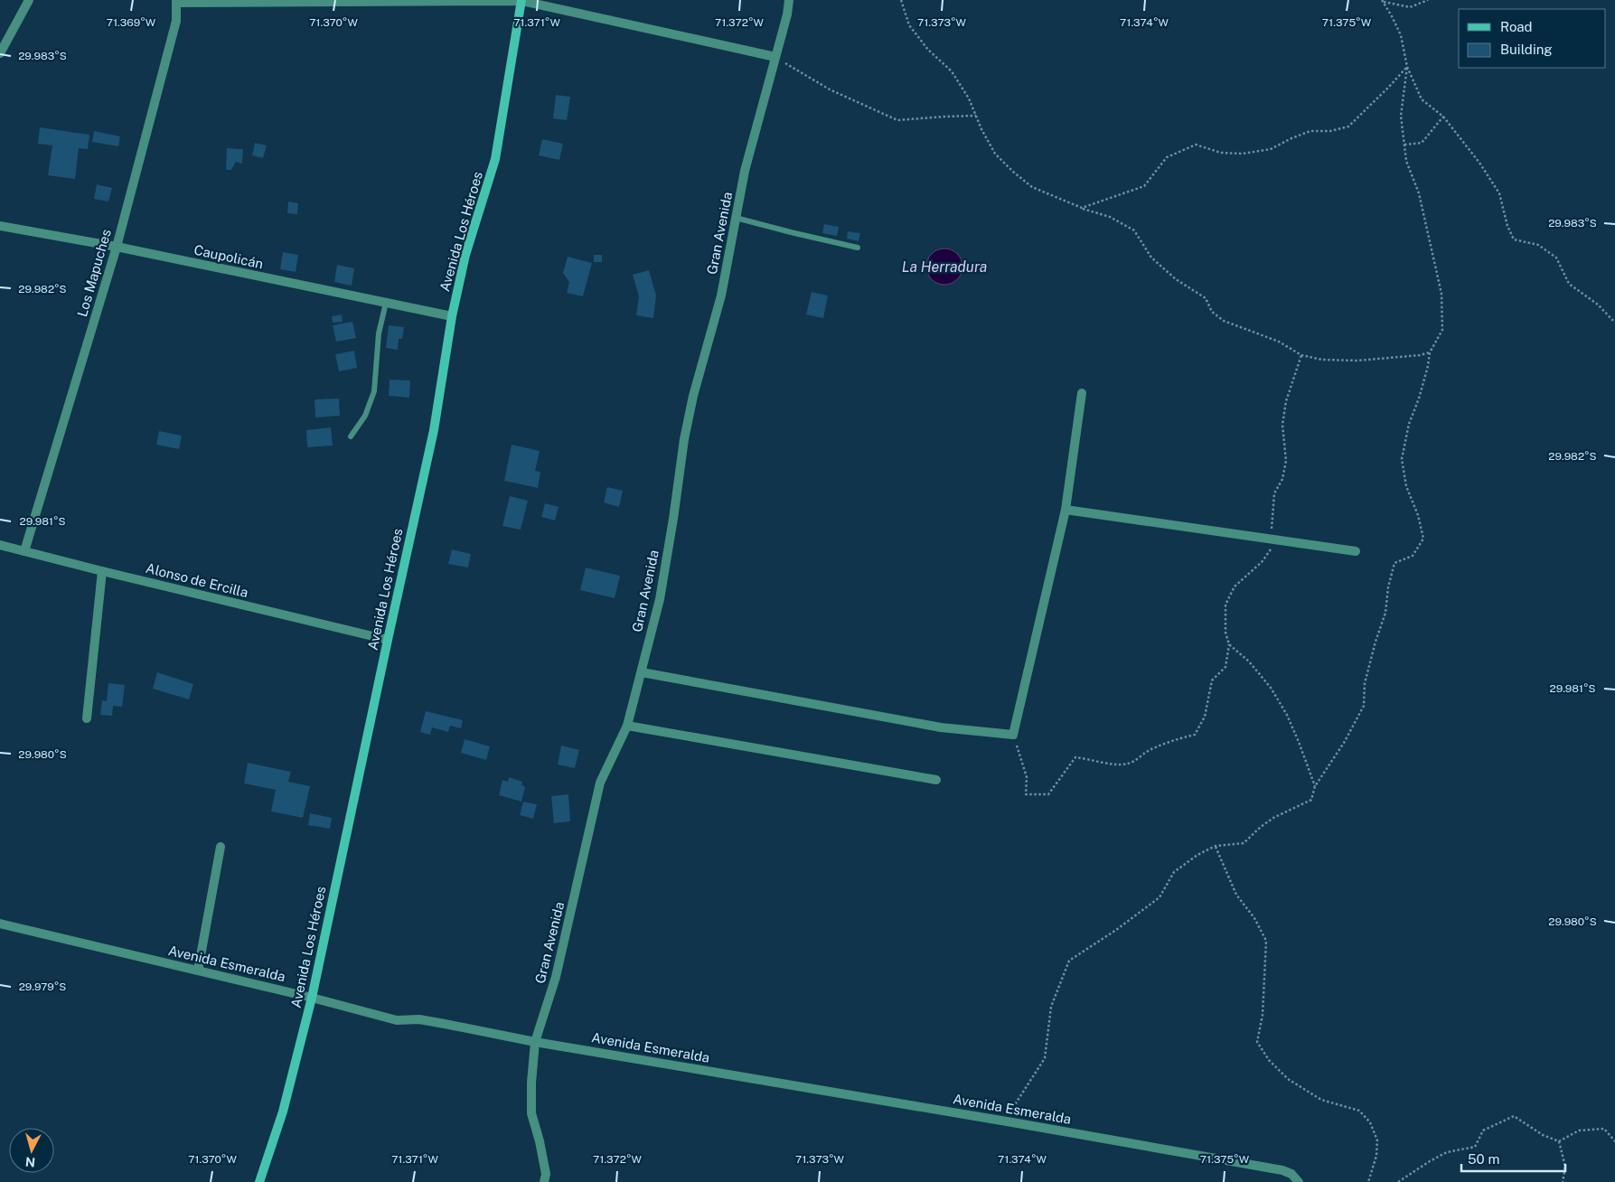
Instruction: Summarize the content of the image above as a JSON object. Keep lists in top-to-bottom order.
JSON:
{
  "streets": {
    "street": [
      "Avenida Los Héroes",
      "Gran Avenida",
      "Caupolicán",
      "Los Mapuches",
      "Alonso de Ercilla",
      "Avenida Esmeralda"
    ]
  },
  "crossings": [
    ["Avenida Los Héroes", "Caupolicán"],
    ["Avenida Los Héroes", "Alonso de Ercilla"],
    ["Avenida Los Héroes", "Avenida Esmeralda"],
    ["Gran Avenida", "Avenida Esmeralda"],
    ["Caupolicán", "Los Mapuches"],
    ["Los Mapuches", "Alonso de Ercilla"]
  ],
  "water": ["La Herradura"],
  "legend": ["Road", "Building"],
  "scale_bar": "50 m",
  "north": "bottom",
  "coordinates": [
    "71.369°W",
    "71.370°W",
    "71.371°W",
    "71.372°W",
    "71.373°W",
    "71.374°W",
    "71.375°W",
    "29.983°S",
    "29.982°S",
    "29.981°S",
    "29.980°S",
    "29.979°S"
  ]
}
